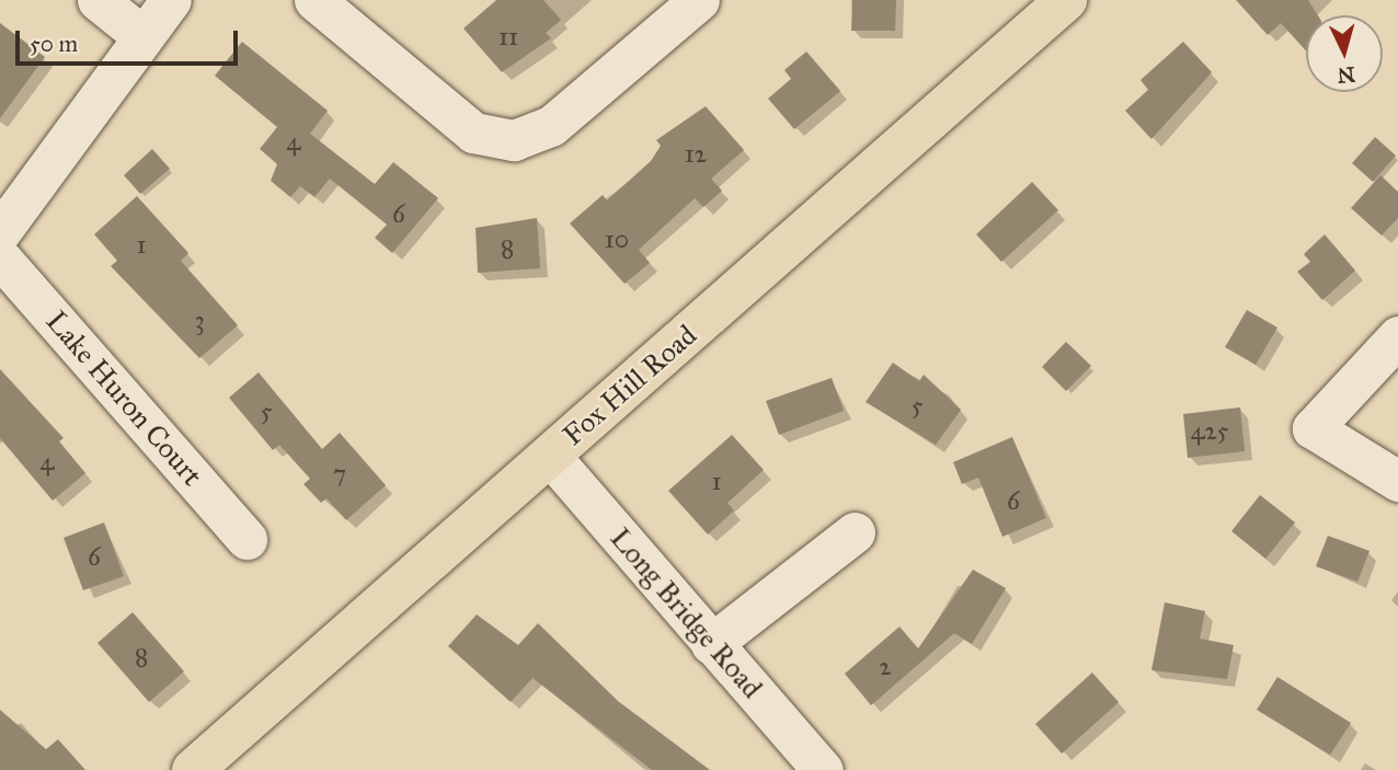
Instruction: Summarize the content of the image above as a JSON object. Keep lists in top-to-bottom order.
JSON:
{
  "streets": {
    "main road": ["Fox Hill Road"],
    "street": ["Lake Huron Court", "Long Bridge Road"]
  },
  "crossings": [
    ["Fox Hill Road", "Long Bridge Road"]
  ],
  "house_numbers": [
    "11",
    "4",
    "12",
    "6",
    "10",
    "1",
    "8",
    "3",
    "5",
    "5",
    "425",
    "4",
    "7",
    "1",
    "6",
    "6",
    "8",
    "2"
  ],
  "scale_bar": "50 m",
  "north": "bottom"
}
